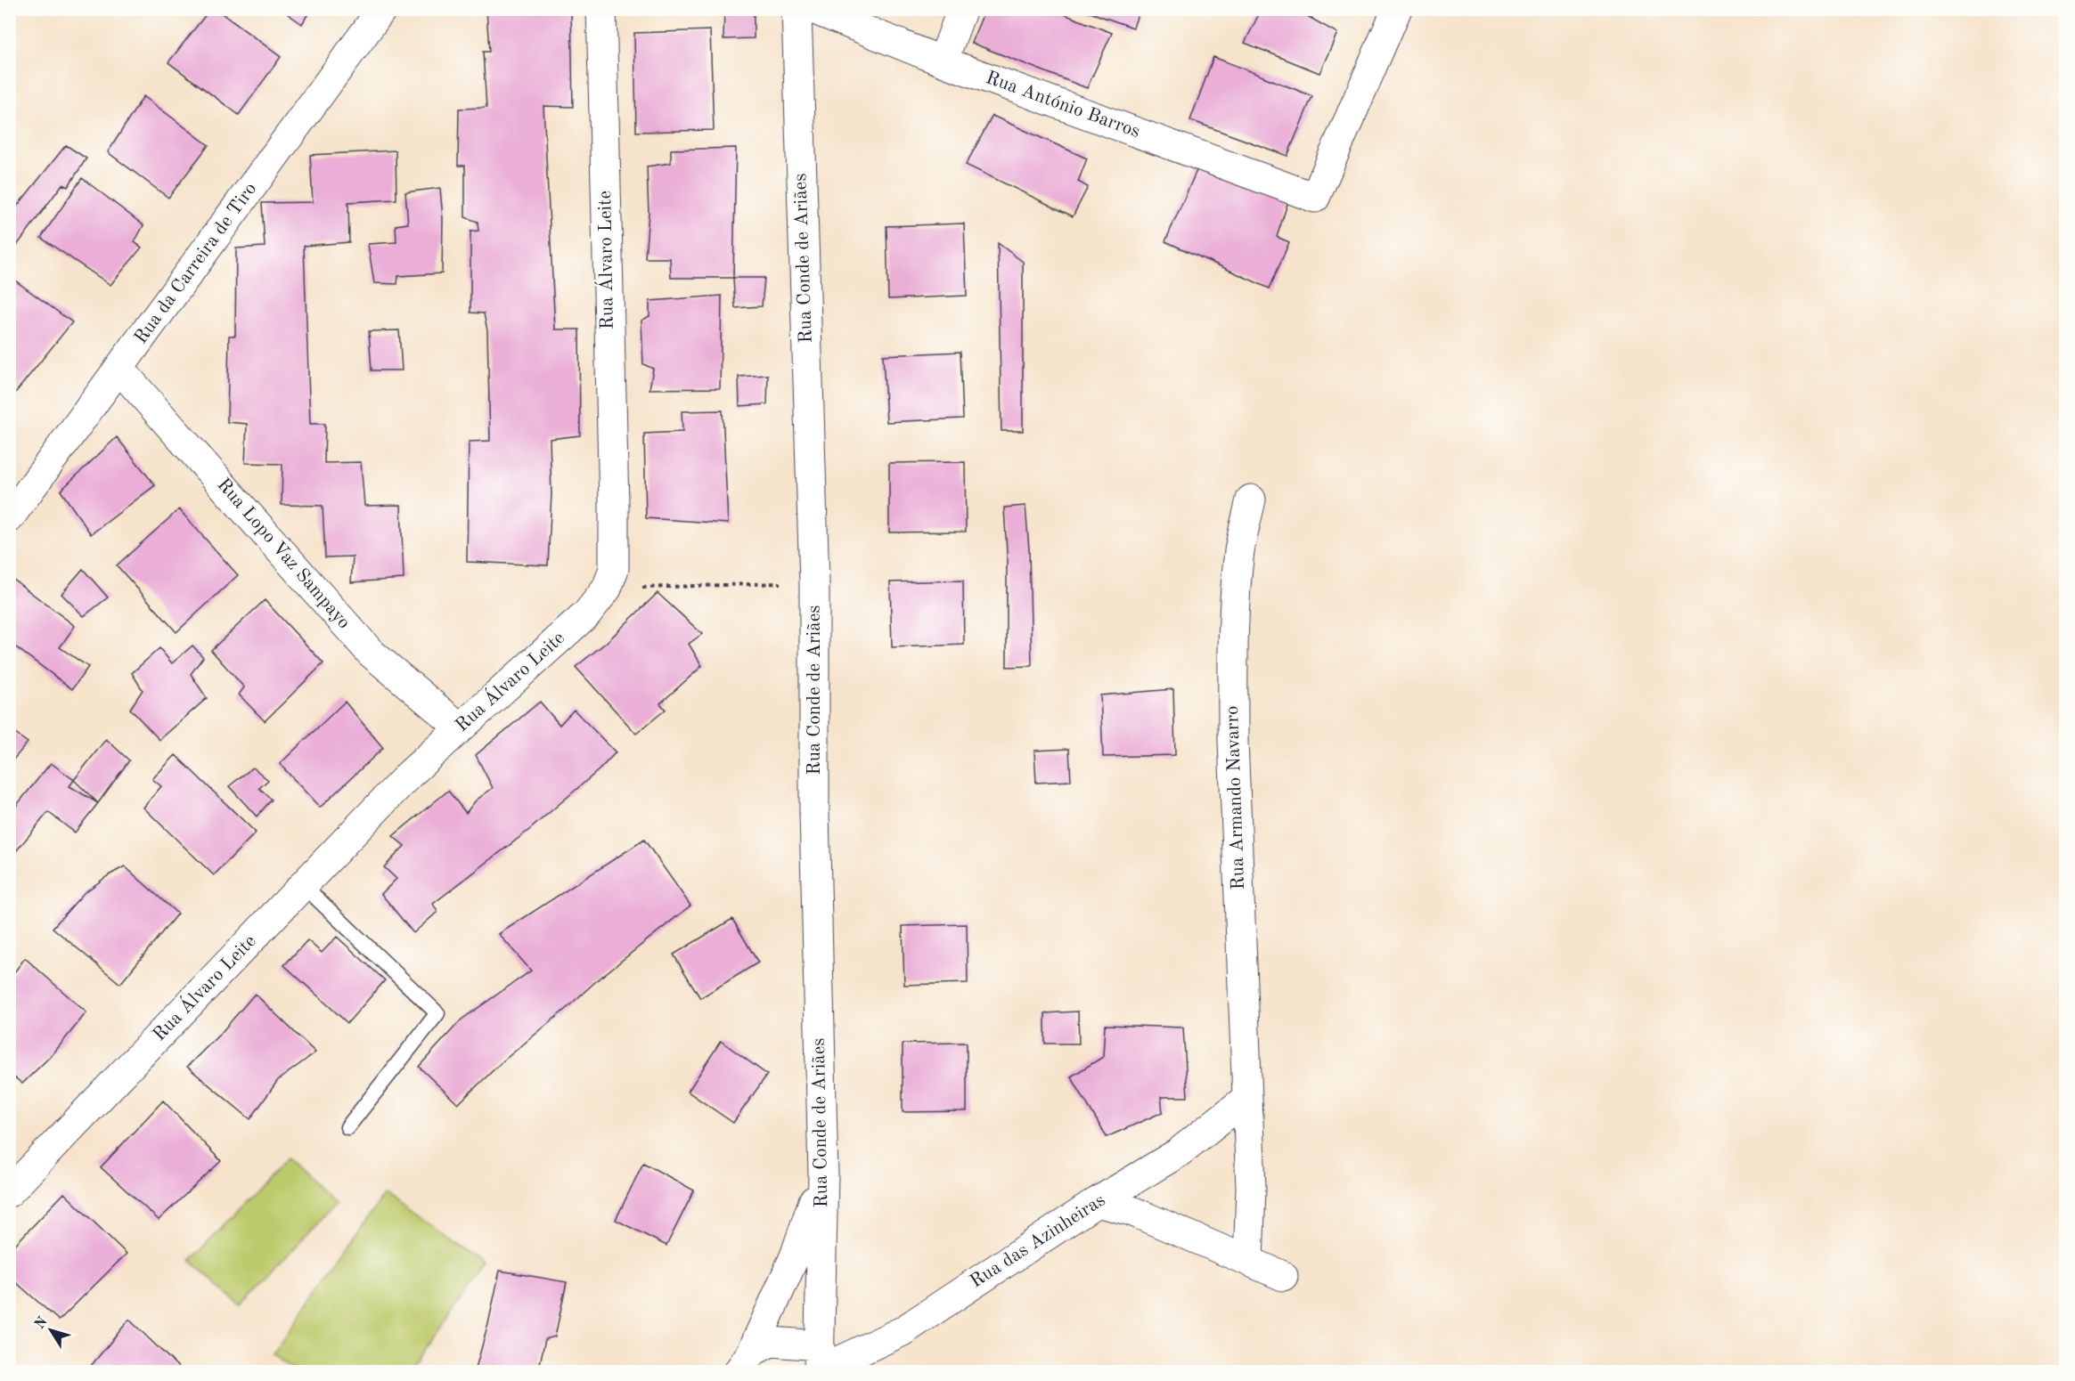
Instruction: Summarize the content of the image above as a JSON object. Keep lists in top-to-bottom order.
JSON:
{
  "streets": {
    "street": [
      "Rua António Barros",
      "Rua Conde de Ariães",
      "Rua Álvaro Leite",
      "Rua da Carreira de Tiro",
      "Rua Lopo Vaz Sampayo",
      "Rua Armando Navarro",
      "Rua das Azinheiras"
    ]
  },
  "crossings": [
    ["Rua Conde de Ariães", "Rua das Azinheiras"],
    ["Rua Álvaro Leite", "Rua Lopo Vaz Sampayo"],
    ["Rua da Carreira de Tiro", "Rua Lopo Vaz Sampayo"],
    ["Rua Armando Navarro", "Rua das Azinheiras"]
  ],
  "north": "top left"
}
